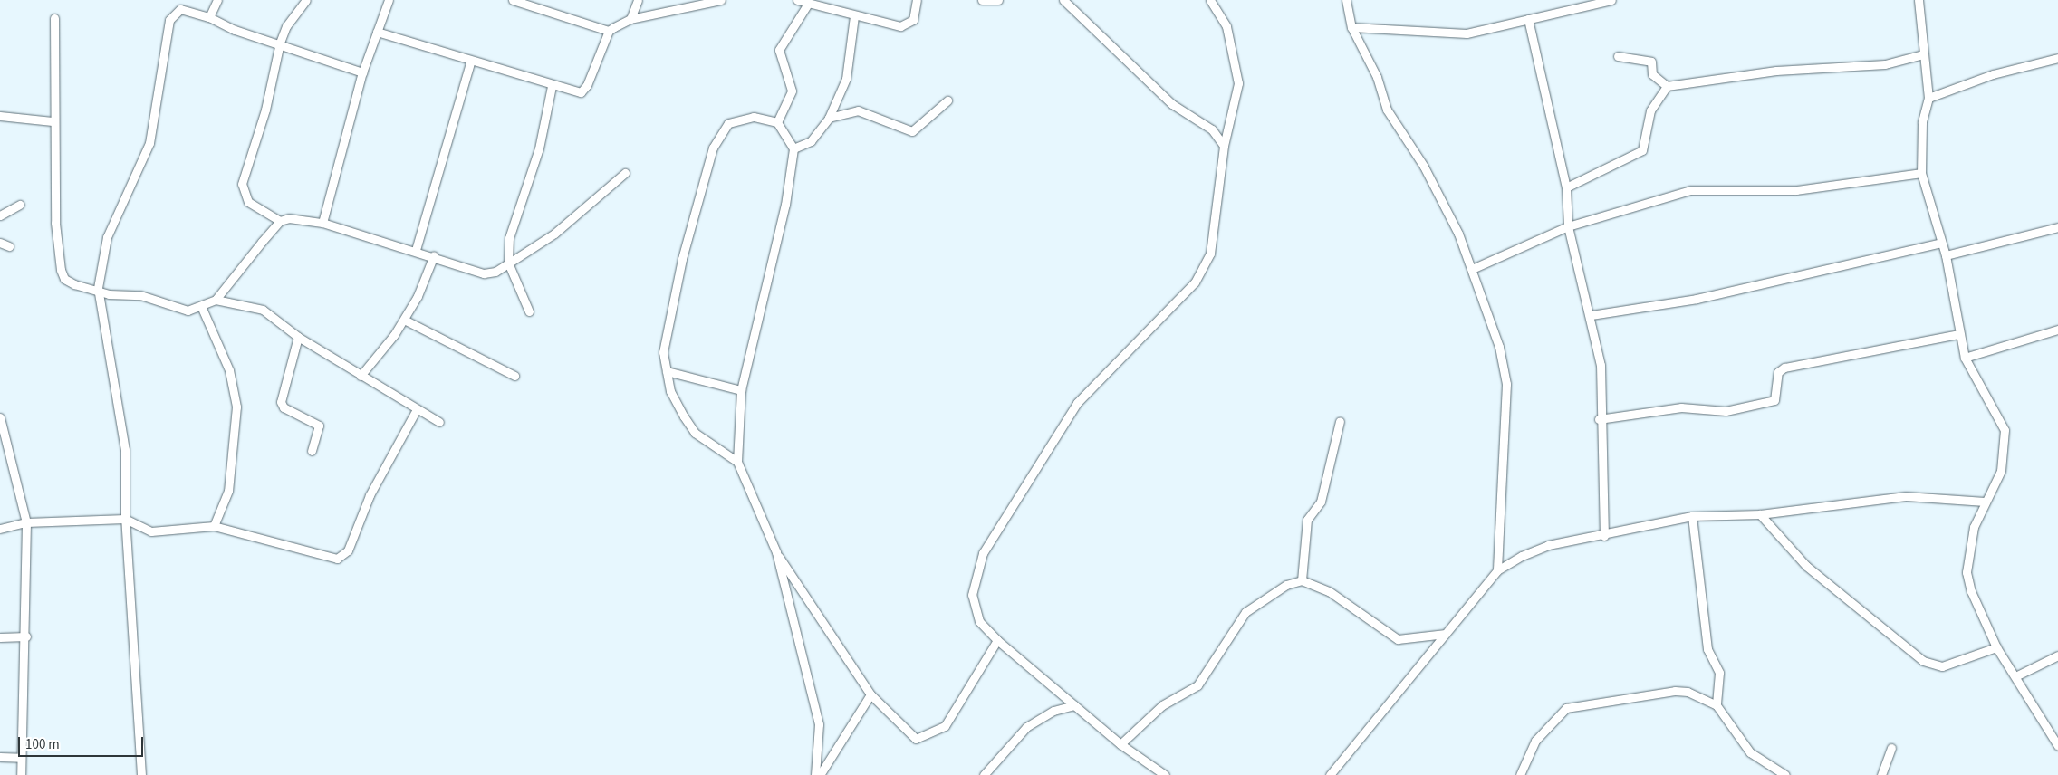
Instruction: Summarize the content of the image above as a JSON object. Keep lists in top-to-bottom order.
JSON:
{
  "scale_bar": "100 m"
}
